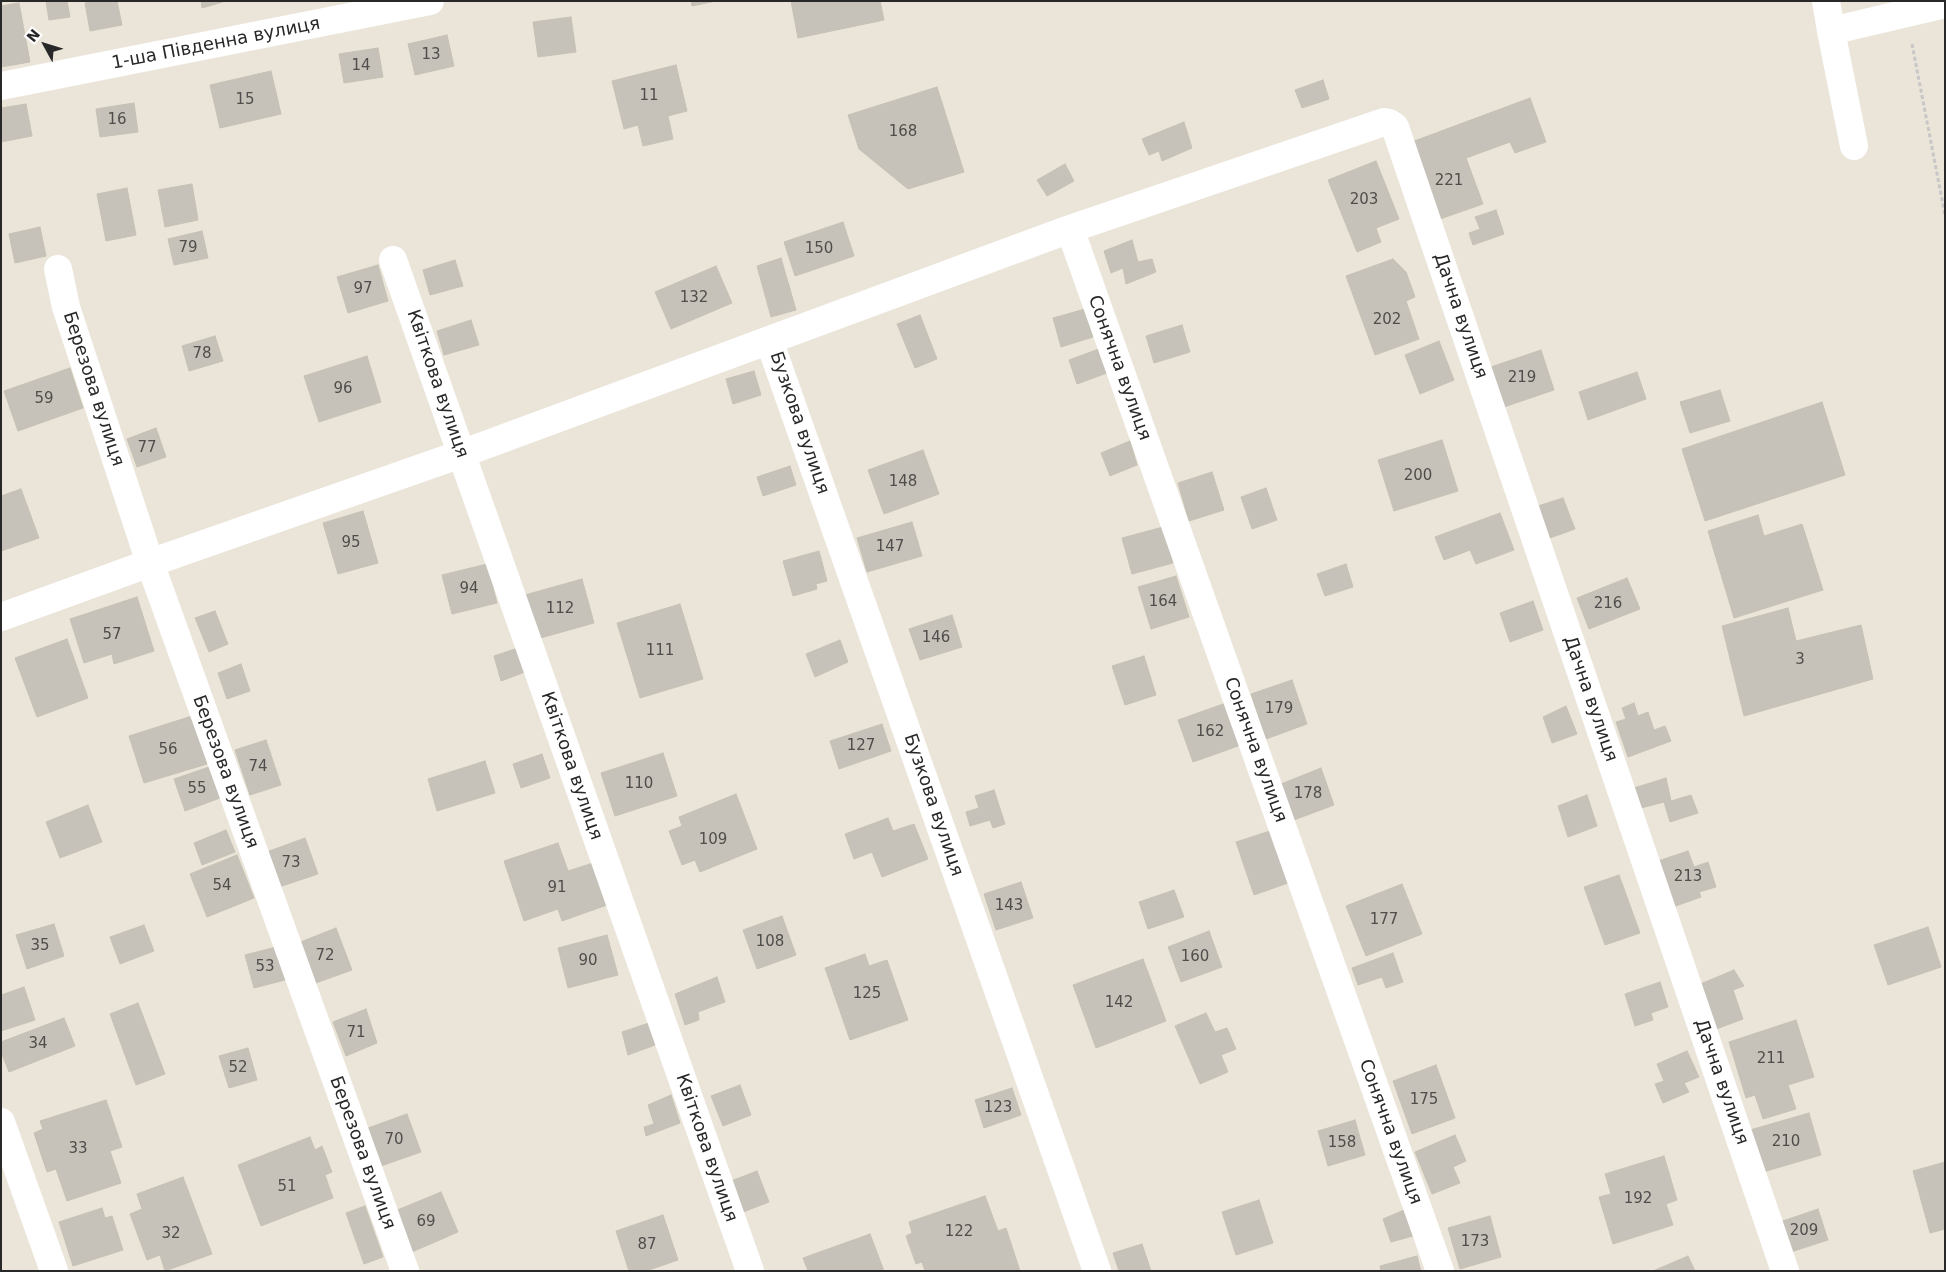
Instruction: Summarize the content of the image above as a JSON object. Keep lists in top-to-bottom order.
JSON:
{
  "streets": {
    "street": [
      "1-ша Південна вулиця",
      "Дачна вулиця",
      "Сонячна вулиця",
      "Квіткова вулиця",
      "Березова вулиця",
      "Бузкова вулиця"
    ]
  },
  "crossings": [
    ["Дачна вулиця", "Сонячна вулиця"]
  ],
  "house_numbers": [
    "13",
    "14",
    "11",
    "15",
    "16",
    "168",
    "221",
    "203",
    "79",
    "150",
    "97",
    "132",
    "202",
    "78",
    "219",
    "96",
    "59",
    "77",
    "200",
    "148",
    "95",
    "147",
    "94",
    "164",
    "216",
    "112",
    "57",
    "146",
    "111",
    "3",
    "179",
    "162",
    "127",
    "56",
    "74",
    "110",
    "55",
    "178",
    "109",
    "73",
    "213",
    "54",
    "91",
    "143",
    "177",
    "108",
    "35",
    "72",
    "160",
    "90",
    "53",
    "125",
    "142",
    "71",
    "34",
    "211",
    "52",
    "175",
    "123",
    "70",
    "210",
    "158",
    "33",
    "51",
    "192",
    "69",
    "209",
    "122",
    "32",
    "173",
    "87"
  ],
  "north": "top left"
}
